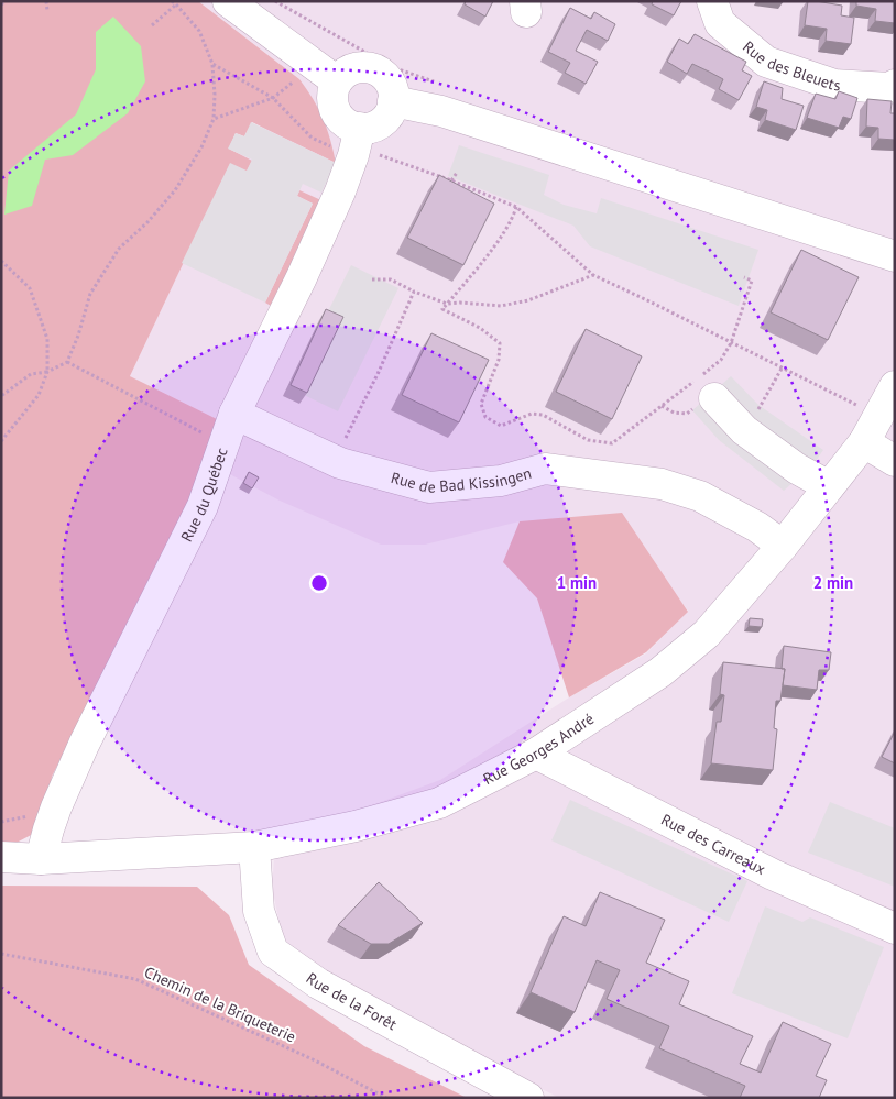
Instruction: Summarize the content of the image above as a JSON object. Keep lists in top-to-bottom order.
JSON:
{
  "streets": {
    "street": [
      "Rue des Bleuets",
      "Rue de Bad Kissingen",
      "Rue du Québec",
      "Rue Georges André",
      "Rue des Carreaux",
      "Rue de la Forêt"
    ],
    "path": ["Chemin de la Briqueterie"]
  },
  "crossings": [
    ["Rue de Bad Kissingen", "Rue du Québec"],
    ["Rue de Bad Kissingen", "Rue Georges André"],
    ["Rue du Québec", "Rue Georges André"],
    ["Rue Georges André", "Rue des Carreaux"],
    ["Rue Georges André", "Rue de la Forêt"]
  ],
  "rings": ["1 min", "2 min"]
}
